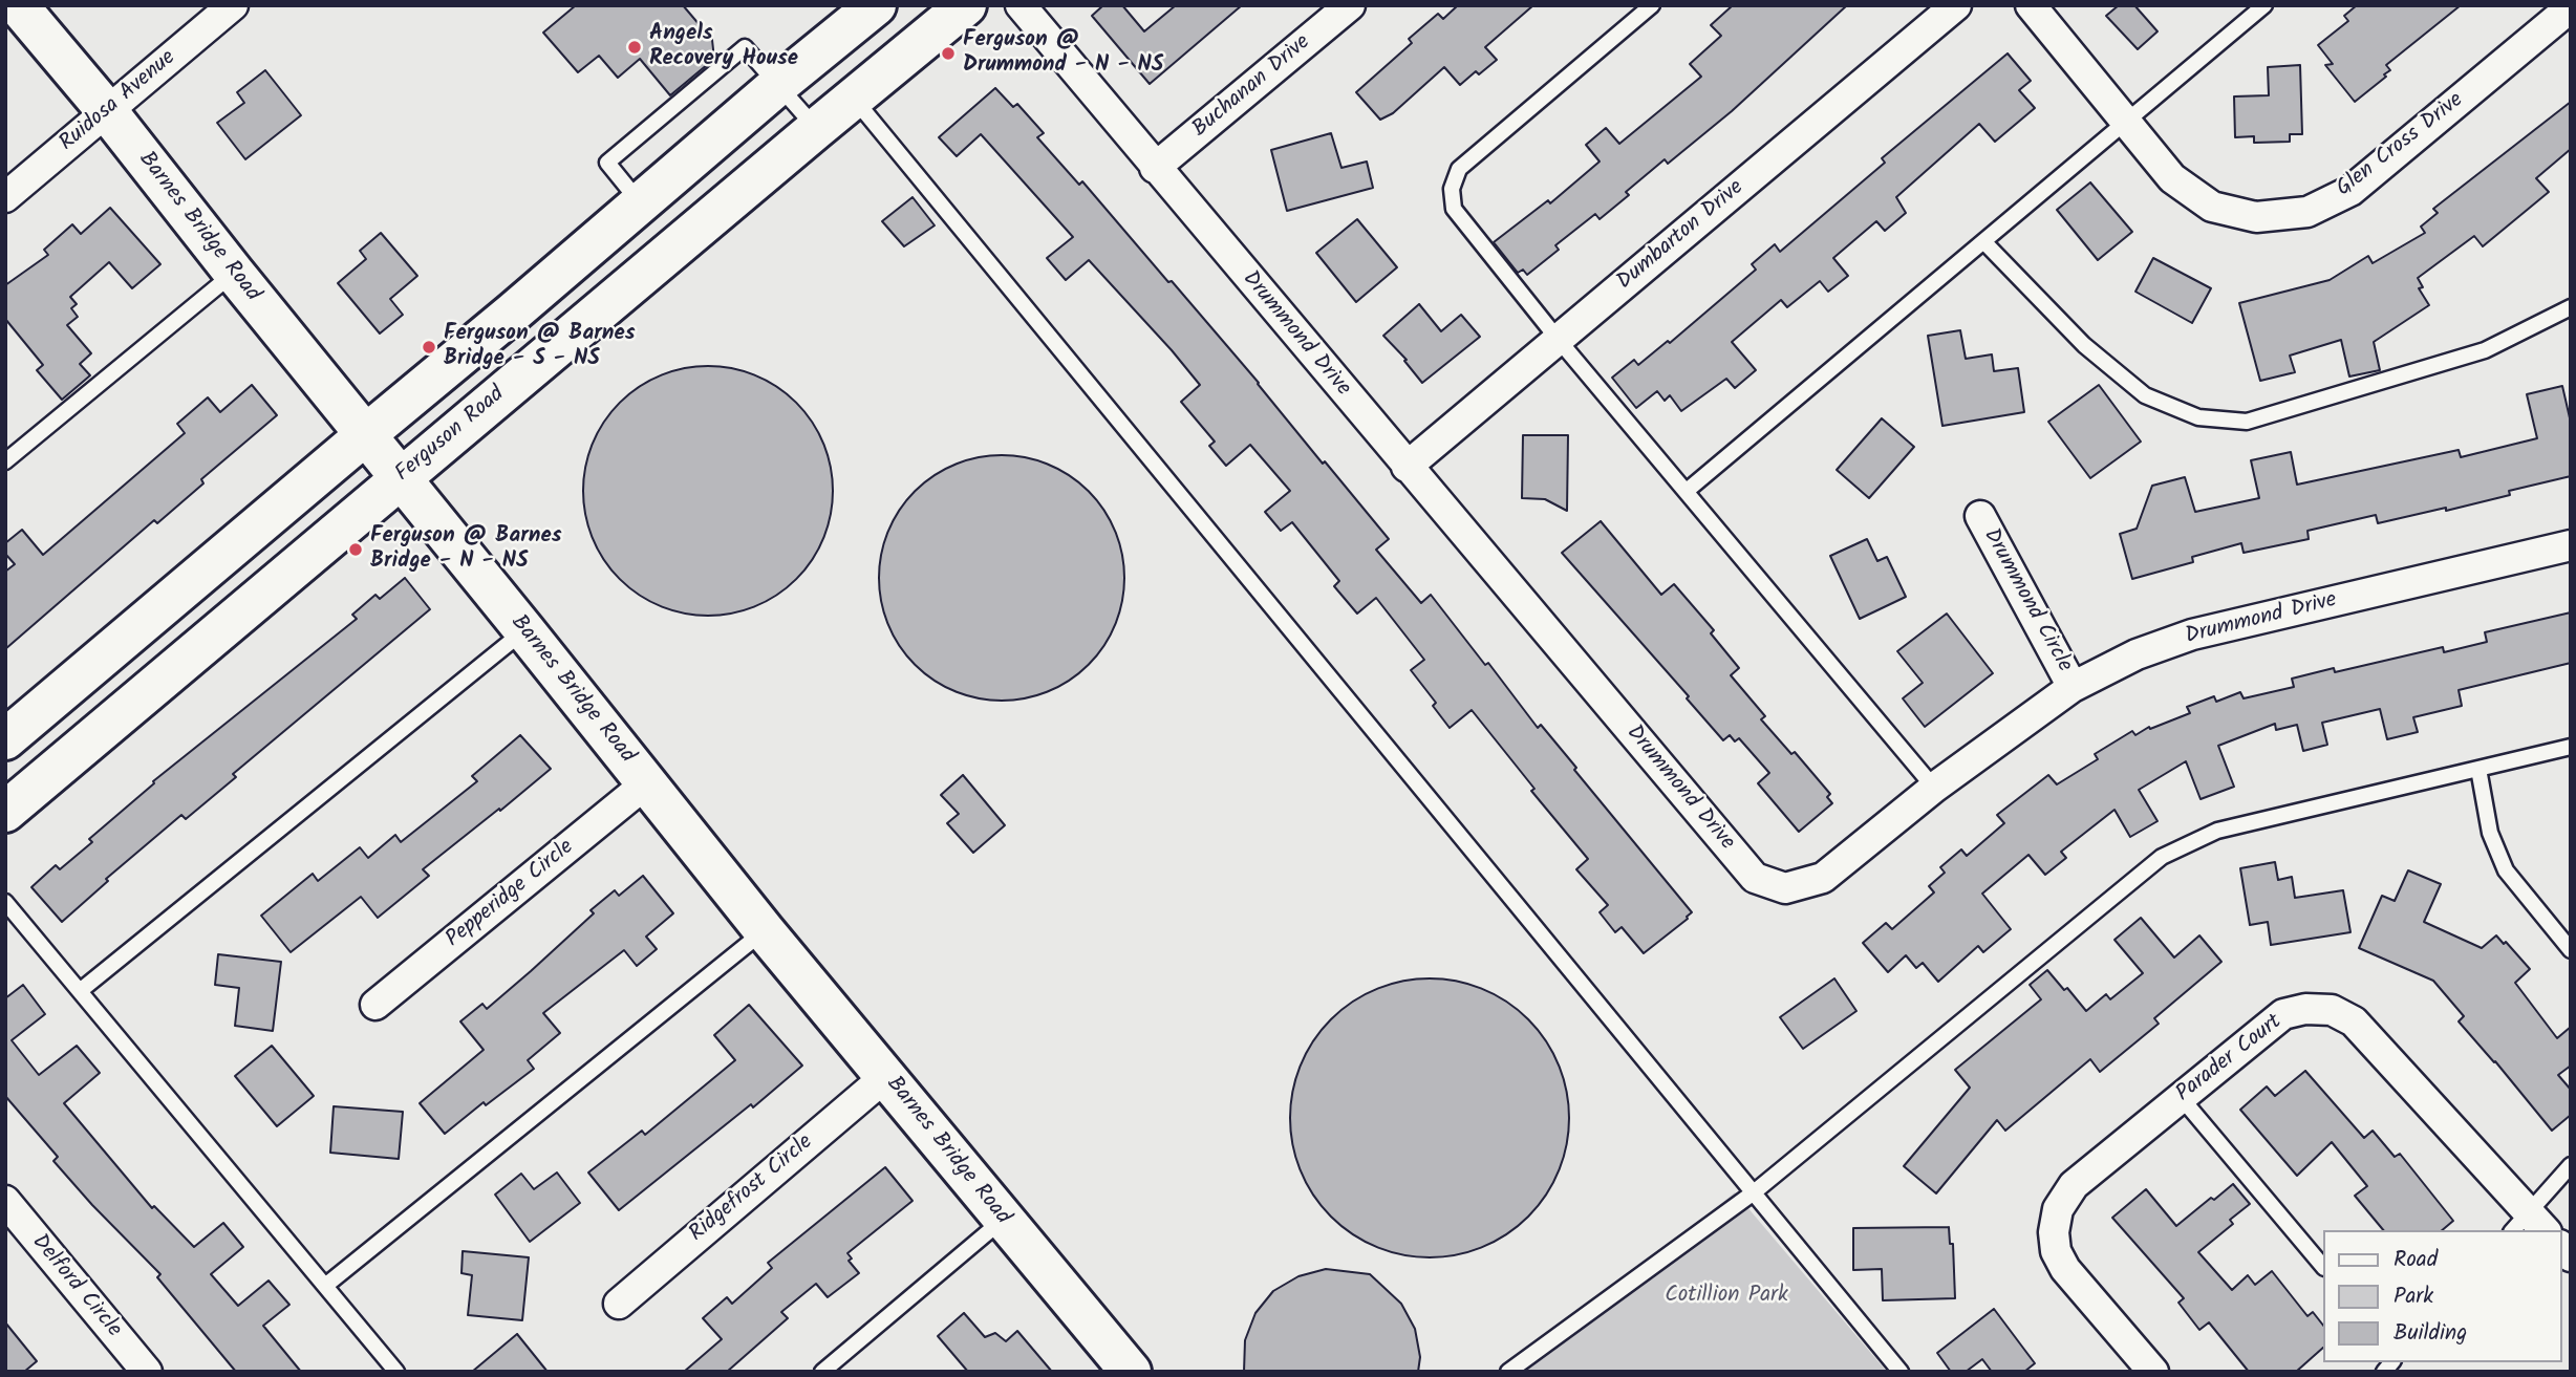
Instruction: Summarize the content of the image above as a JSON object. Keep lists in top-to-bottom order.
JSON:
{
  "streets": {
    "main road": ["Barnes Bridge Road", "Ferguson Road"],
    "street": [
      "Buchanan Drive",
      "Ruidosa Avenue",
      "Glen Cross Drive",
      "Dumbarton Drive",
      "Drummond Drive",
      "Drummond Circle",
      "Pepperidge Circle",
      "Parader Court",
      "Ridgefrost Circle",
      "Delford Circle"
    ]
  },
  "crossings": [
    ["Buchanan Drive", "Drummond Drive"],
    ["Ruidosa Avenue", "Barnes Bridge Road"],
    ["Barnes Bridge Road", "Ferguson Road"],
    ["Barnes Bridge Road", "Pepperidge Circle"],
    ["Barnes Bridge Road", "Ridgefrost Circle"],
    ["Dumbarton Drive", "Drummond Drive"],
    ["Drummond Drive", "Drummond Circle"]
  ],
  "parks": ["Cotillion Park"],
  "places": [
    "Angels Recovery House",
    "Ferguson @ Drummond - N - NS",
    "Ferguson @ Barnes Bridge - S - NS",
    "Ferguson @ Barnes Bridge - N - NS"
  ],
  "legend": ["Road", "Park", "Building"]
}
